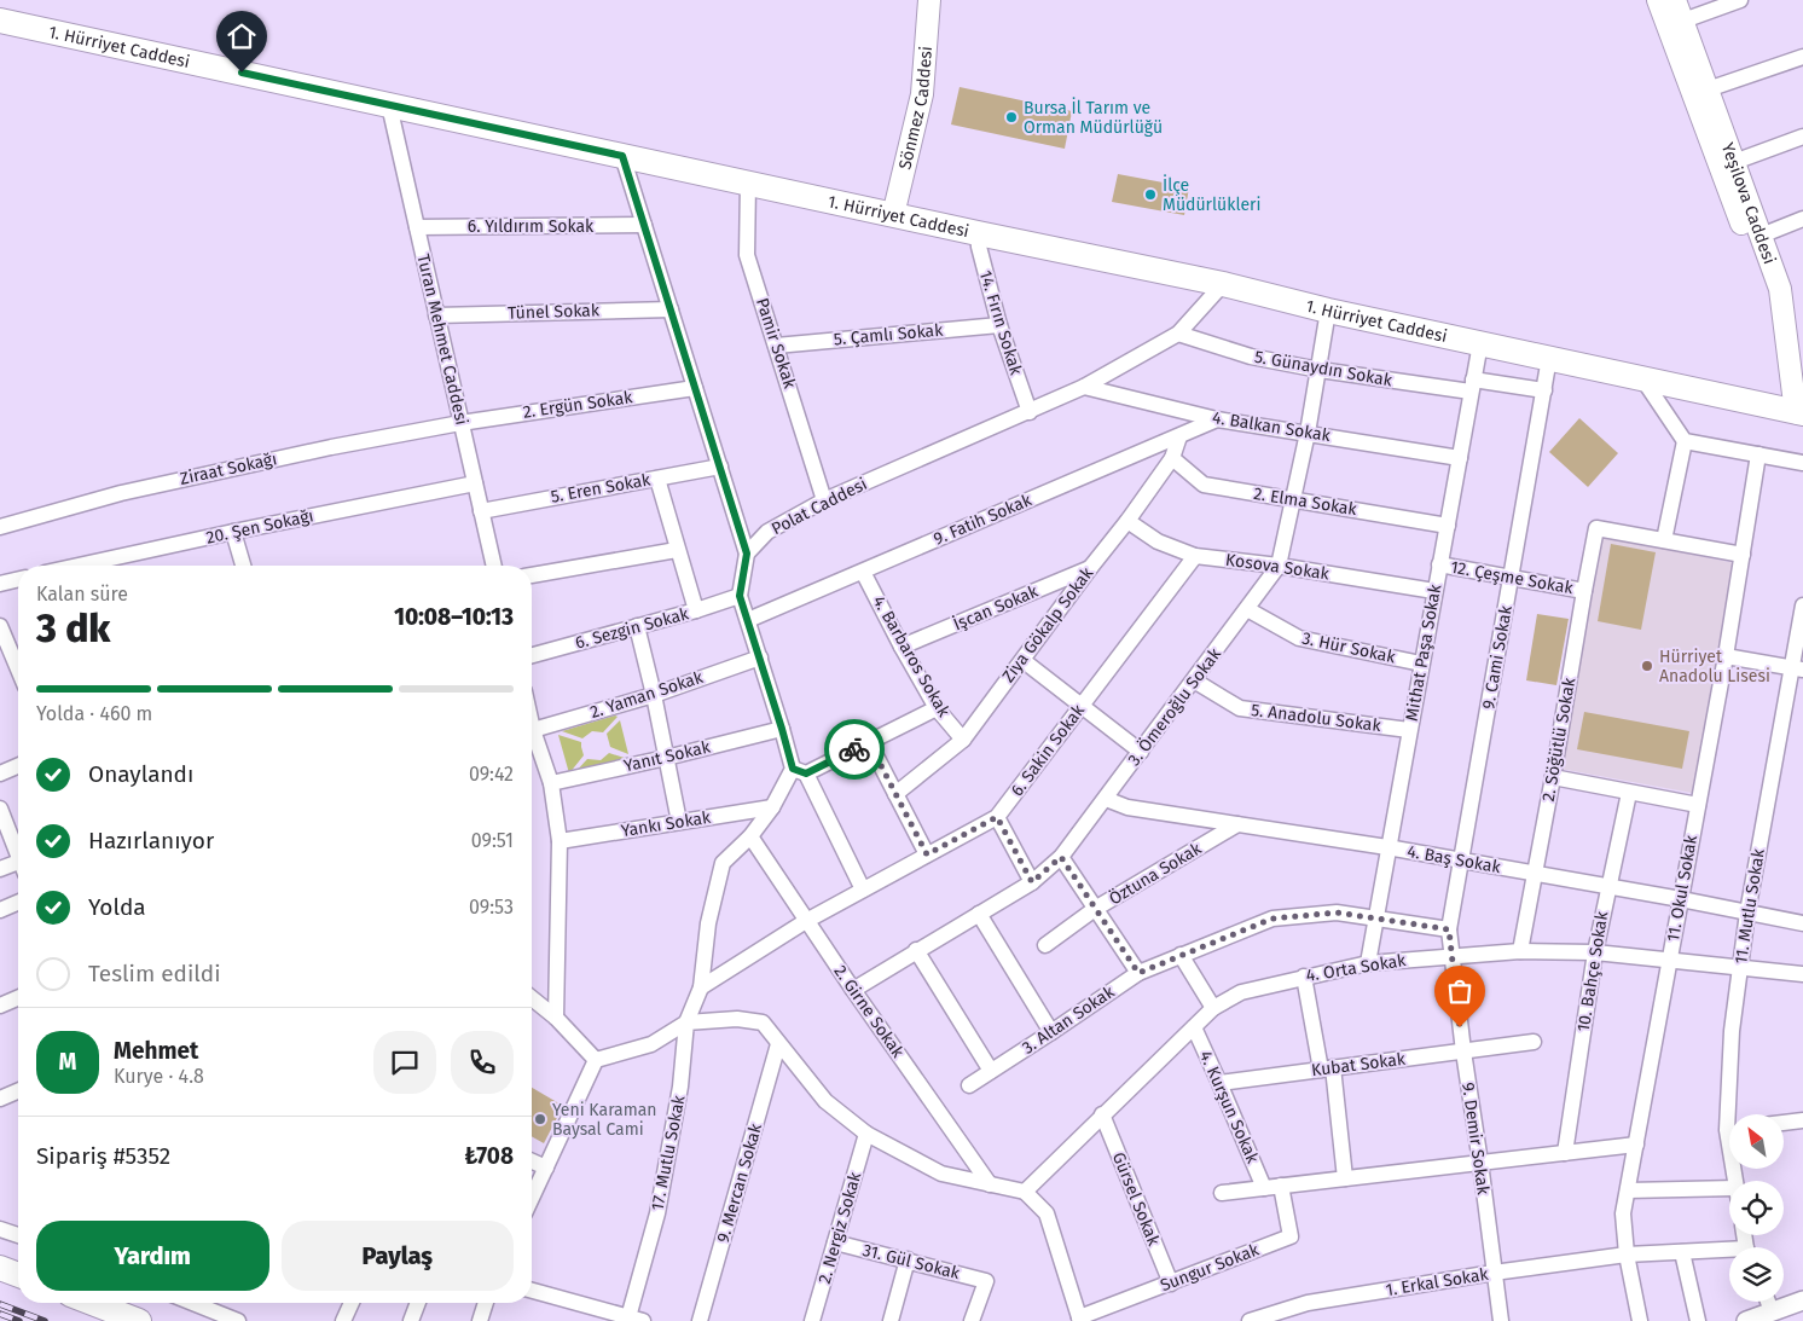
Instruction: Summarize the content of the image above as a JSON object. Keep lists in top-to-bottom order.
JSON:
{
  "streets": {
    "main road": ["1. Hürriyet Caddesi", "Sönmez Caddesi", "Yeşilova Caddesi"],
    "street": [
      "6. Yıldırım Sokak",
      "Tünel Sokak",
      "14. Fırın Sokak",
      "5. Çamlı Sokak",
      "Turan Mehmet Caddesi",
      "Pamir Sokak",
      "5. Günaydın Sokak",
      "2. Ergün Sokak",
      "4. Balkan Sokak",
      "Ziraat Sokağı",
      "5. Eren Sokak",
      "2. Elma Sokak",
      "Polat Caddesi",
      "9. Fatih Sokak",
      "20. Şen Sokağı",
      "Kosova Sokak",
      "12. Çeşme Sokak",
      "İşcan Sokak",
      "Ziya Gökalp Sokak",
      "6. Sezgin Sokak",
      "3. Hür Sokak",
      "Mithat Paşa Sokak",
      "4. Barbaros Sokak",
      "9. Cami Sokak",
      "2. Yaman Sokak",
      "3. Ömeroğlu Sokak",
      "5. Anadolu Sokak",
      "2. Söğütlü Sokak",
      "6. Sakin Sokak",
      "Yanıt Sokak",
      "Yankı Sokak",
      "4. Baş Sokak",
      "Öztuna Sokak",
      "11. Okul Sokak",
      "11. Mutlu Sokak",
      "4. Orta Sokak",
      "10. Bahçe Sokak",
      "2. Girne Sokak",
      "3. Altan Sokak",
      "Kubat Sokak",
      "4. Kurşun Sokak",
      "9. Demir Sokak",
      "17. Mutlu Sokak",
      "9. Mercan Sokak",
      "Gürsel Sokak",
      "2. Nergiz Sokak",
      "31. Gül Sokak",
      "Sungur Sokak",
      "1. Erkal Sokak"
    ]
  },
  "crossings": [
    ["1. Hürriyet Caddesi", "Sönmez Caddesi"],
    ["1. Hürriyet Caddesi", "Yeşilova Caddesi"],
    ["1. Hürriyet Caddesi", "14. Fırın Sokak"],
    ["1. Hürriyet Caddesi", "Turan Mehmet Caddesi"],
    ["1. Hürriyet Caddesi", "Pamir Sokak"],
    ["1. Hürriyet Caddesi", "Polat Caddesi"],
    ["1. Hürriyet Caddesi", "Mithat Paşa Sokak"],
    ["1. Hürriyet Caddesi", "9. Cami Sokak"],
    ["1. Hürriyet Caddesi", "3. Ömeroğlu Sokak"],
    ["6. Yıldırım Sokak", "Turan Mehmet Caddesi"],
    ["Tünel Sokak", "Turan Mehmet Caddesi"],
    ["14. Fırın Sokak", "5. Çamlı Sokak"],
    ["14. Fırın Sokak", "Polat Caddesi"],
    ["5. Çamlı Sokak", "Pamir Sokak"],
    ["Turan Mehmet Caddesi", "2. Ergün Sokak"],
    ["Turan Mehmet Caddesi", "Ziraat Sokağı"],
    ["Turan Mehmet Caddesi", "5. Eren Sokak"],
    ["Turan Mehmet Caddesi", "20. Şen Sokağı"],
    ["Pamir Sokak", "Polat Caddesi"],
    ["5. Günaydın Sokak", "Polat Caddesi"],
    ["5. Günaydın Sokak", "Mithat Paşa Sokak"],
    ["5. Günaydın Sokak", "9. Cami Sokak"],
    ["5. Günaydın Sokak", "3. Ömeroğlu Sokak"],
    ["2. Ergün Sokak", "Ziraat Sokağı"],
    ["4. Balkan Sokak", "Polat Caddesi"],
    ["4. Balkan Sokak", "9. Fatih Sokak"],
    ["4. Balkan Sokak", "Mithat Paşa Sokak"],
    ["4. Balkan Sokak", "3. Ömeroğlu Sokak"],
    ["2. Elma Sokak", "Ziya Gökalp Sokak"],
    ["2. Elma Sokak", "Mithat Paşa Sokak"],
    ["2. Elma Sokak", "3. Ömeroğlu Sokak"],
    ["9. Fatih Sokak", "Ziya Gökalp Sokak"],
    ["9. Fatih Sokak", "4. Barbaros Sokak"],
    ["Kosova Sokak", "Ziya Gökalp Sokak"],
    ["Kosova Sokak", "Mithat Paşa Sokak"],
    ["Kosova Sokak", "3. Ömeroğlu Sokak"],
    ["Kosova Sokak", "6. Sakin Sokak"],
    ["12. Çeşme Sokak", "Mithat Paşa Sokak"],
    ["12. Çeşme Sokak", "9. Cami Sokak"],
    ["12. Çeşme Sokak", "2. Söğütlü Sokak"],
    ["İşcan Sokak", "Ziya Gökalp Sokak"],
    ["İşcan Sokak", "4. Barbaros Sokak"],
    ["Ziya Gökalp Sokak", "4. Barbaros Sokak"],
    ["3. Hür Sokak", "Mithat Paşa Sokak"],
    ["3. Hür Sokak", "3. Ömeroğlu Sokak"],
    ["Mithat Paşa Sokak", "5. Anadolu Sokak"],
    ["Mithat Paşa Sokak", "4. Baş Sokak"],
    ["Mithat Paşa Sokak", "4. Orta Sokak"],
    ["Mithat Paşa Sokak", "3. Altan Sokak"],
    ["9. Cami Sokak", "4. Baş Sokak"],
    ["9. Cami Sokak", "4. Orta Sokak"],
    ["9. Cami Sokak", "3. Altan Sokak"],
    ["9. Cami Sokak", "9. Demir Sokak"],
    ["3. Ömeroğlu Sokak", "5. Anadolu Sokak"],
    ["3. Ömeroğlu Sokak", "4. Baş Sokak"],
    ["3. Ömeroğlu Sokak", "2. Girne Sokak"],
    ["2. Söğütlü Sokak", "4. Baş Sokak"],
    ["2. Söğütlü Sokak", "4. Orta Sokak"],
    ["6. Sakin Sokak", "2. Girne Sokak"],
    ["4. Baş Sokak", "Öztuna Sokak"],
    ["4. Baş Sokak", "11. Okul Sokak"],
    ["4. Baş Sokak", "11. Mutlu Sokak"],
    ["4. Baş Sokak", "10. Bahçe Sokak"],
    ["11. Okul Sokak", "4. Orta Sokak"],
    ["11. Okul Sokak", "1. Erkal Sokak"],
    ["11. Mutlu Sokak", "4. Orta Sokak"],
    ["4. Orta Sokak", "10. Bahçe Sokak"],
    ["4. Orta Sokak", "4. Kurşun Sokak"],
    ["4. Orta Sokak", "9. Demir Sokak"],
    ["4. Orta Sokak", "Gürsel Sokak"],
    ["Kubat Sokak", "4. Kurşun Sokak"],
    ["Kubat Sokak", "9. Demir Sokak"],
    ["9. Demir Sokak", "1. Erkal Sokak"],
    ["Gürsel Sokak", "Sungur Sokak"],
    ["2. Nergiz Sokak", "31. Gül Sokak"]
  ],
  "places": [
    "Bursa İl Tarım ve Orman Müdürlüğü",
    "İlçe Müdürlükleri",
    "Hürriyet Anadolu Lisesi",
    "Yeni Karaman Baysal Cami"
  ],
  "north": "top left",
  "page": {
    "heading": ["3 dk", "Kalan süre", "10:08–10:13"],
    "panel": [
      "Mehmet",
      "Kurye · 4.8",
      "Sipariş #5352",
      "₺708"
    ],
    "bar": "Yolda · 460 m",
    "list": [
      ["Onaylandı", "09:42"],
      ["Hazırlanıyor", "09:51"],
      ["Yolda", "09:53"],
      "Teslim edildi"
    ],
    "round": "M",
    "buttons": ["Yardım", "Paylaş"]
  }
}
